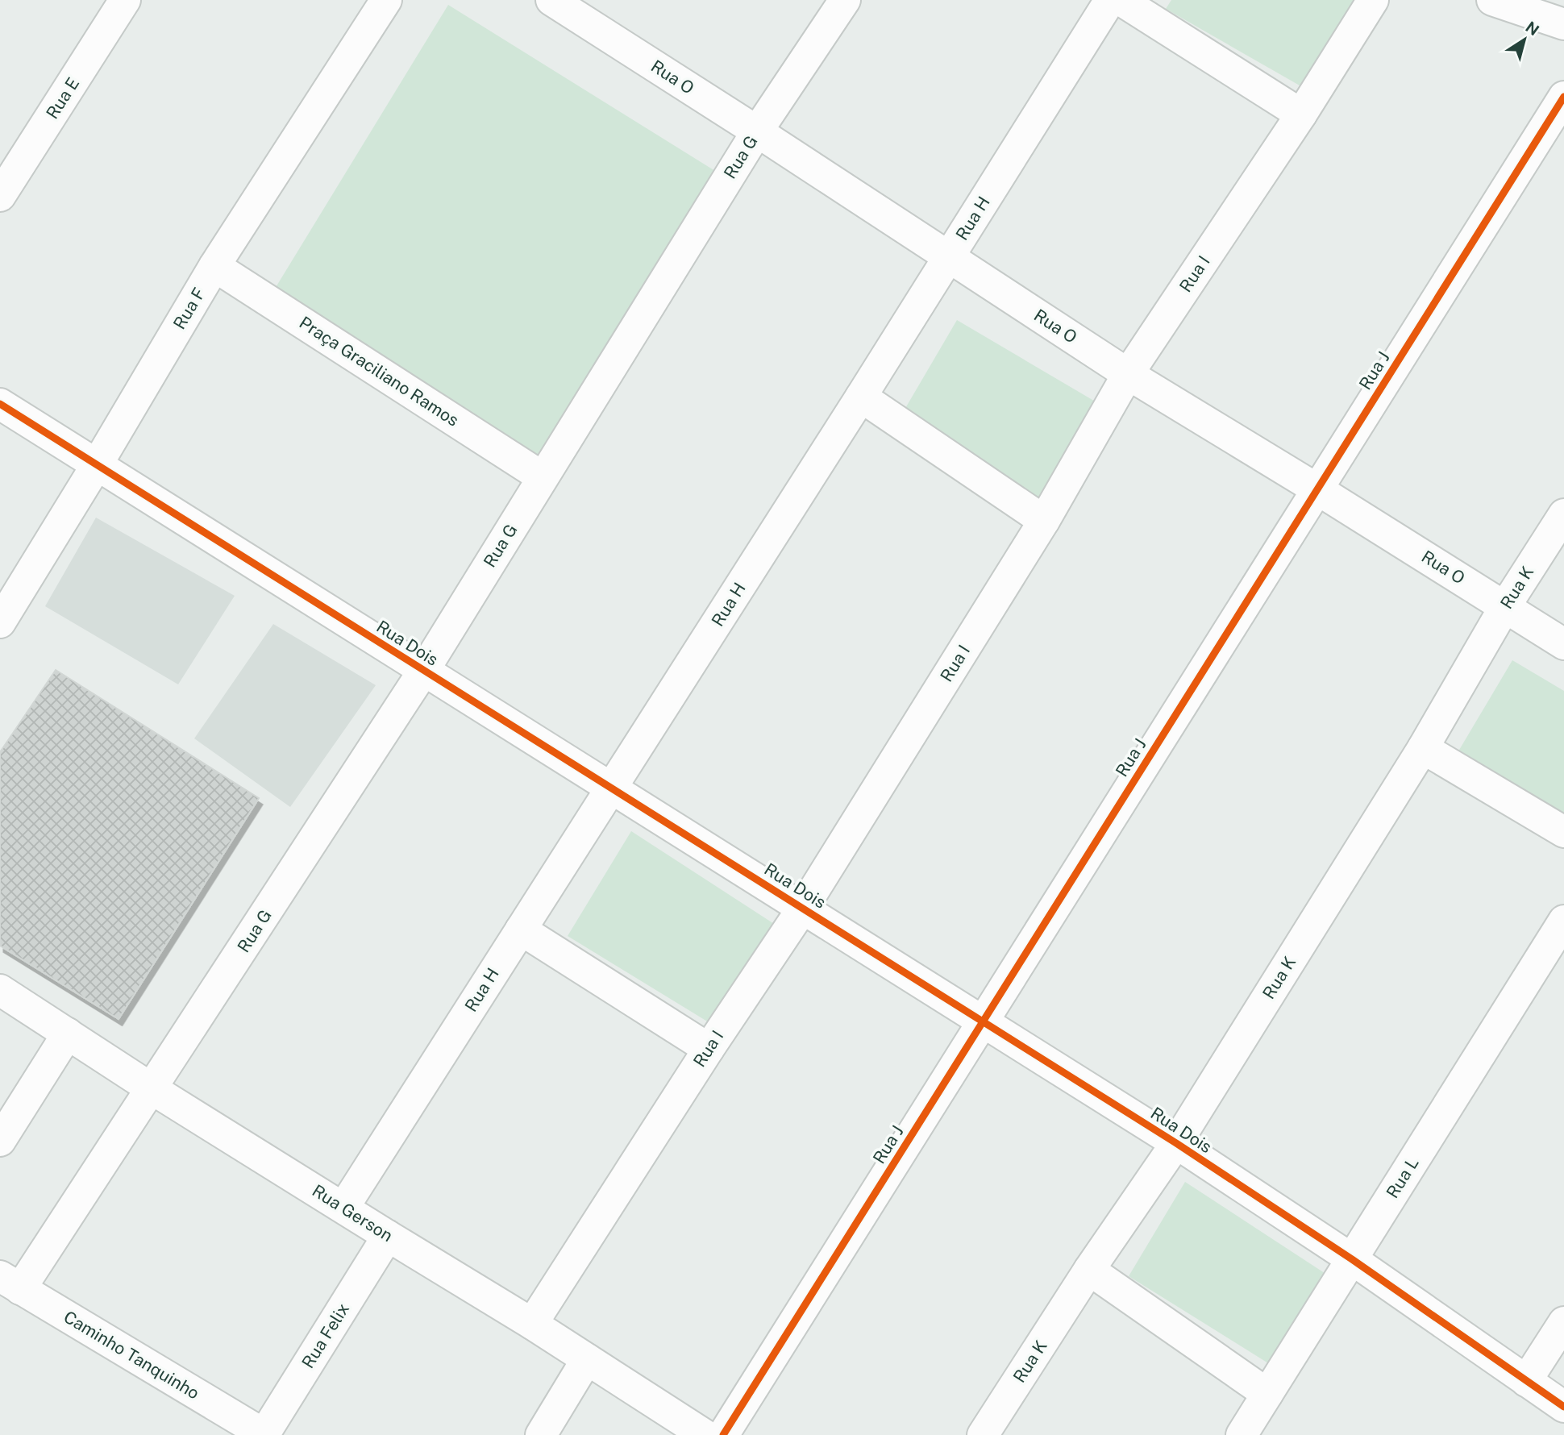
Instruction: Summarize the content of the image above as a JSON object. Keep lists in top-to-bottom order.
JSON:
{
  "streets": {
    "street": [
      "Rua O",
      "Rua E",
      "Rua G",
      "Rua H",
      "Rua I",
      "Rua F",
      "Rua J",
      "Praça Graciliano Ramos",
      "Rua K",
      "Rua Dois",
      "Rua L",
      "Rua Gerson",
      "Rua Felix",
      "Caminho Tanquinho"
    ]
  },
  "crossings": [
    ["Rua O", "Rua G"],
    ["Rua O", "Rua H"],
    ["Rua O", "Rua I"],
    ["Rua O", "Rua J"],
    ["Rua O", "Rua K"],
    ["Rua G", "Praça Graciliano Ramos"],
    ["Rua G", "Rua Dois"],
    ["Rua G", "Rua Gerson"],
    ["Rua G", "Caminho Tanquinho"],
    ["Rua H", "Rua Dois"],
    ["Rua H", "Rua Gerson"],
    ["Rua I", "Rua Dois"],
    ["Rua I", "Rua Gerson"],
    ["Rua F", "Praça Graciliano Ramos"],
    ["Rua F", "Rua Dois"],
    ["Rua J", "Rua Dois"],
    ["Rua K", "Rua Dois"],
    ["Rua Dois", "Rua L"],
    ["Rua Gerson", "Rua Felix"],
    ["Rua Felix", "Caminho Tanquinho"]
  ],
  "north": "top right"
}
